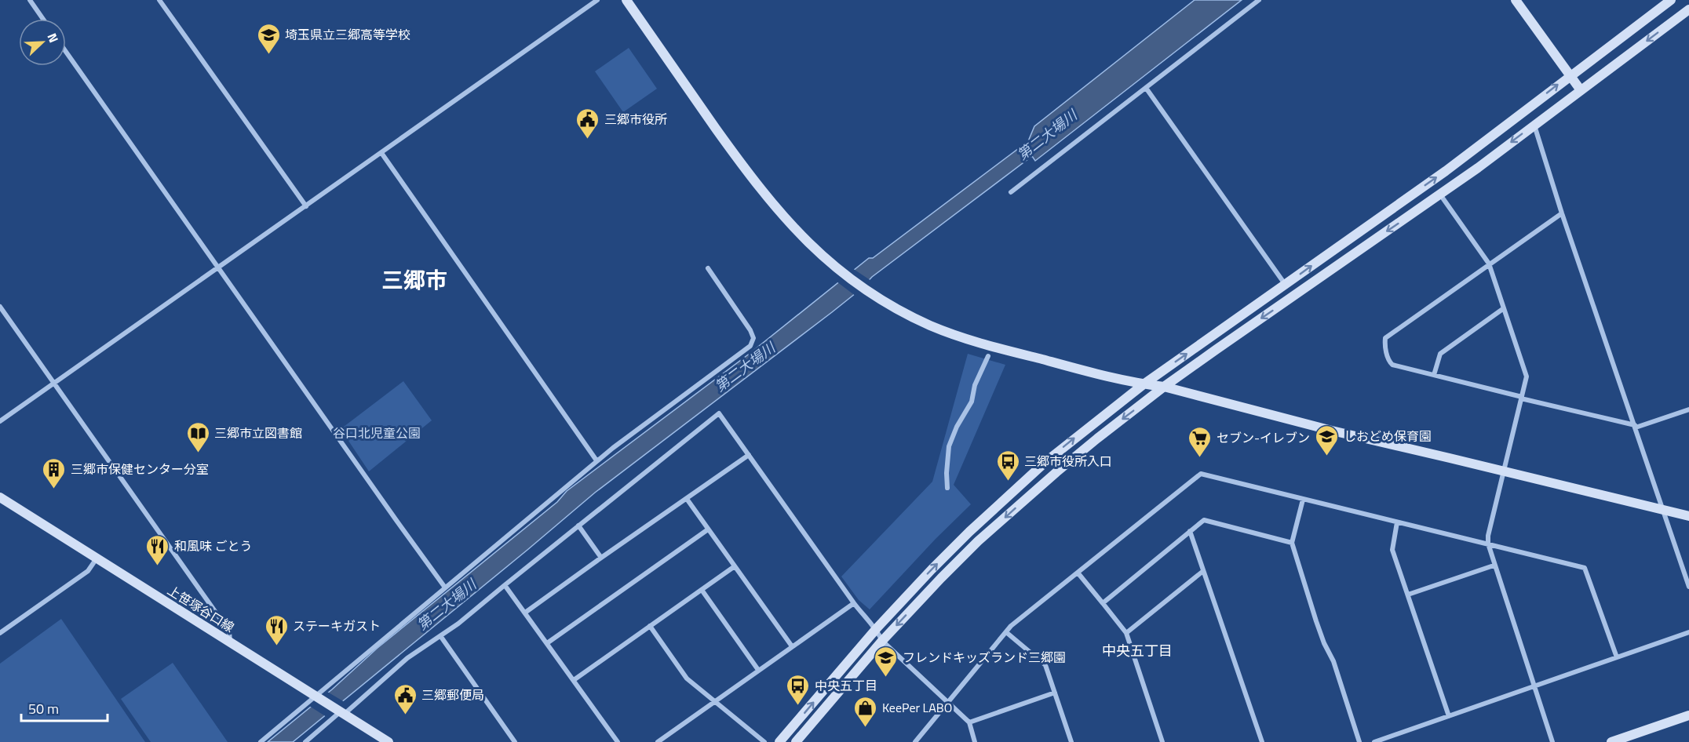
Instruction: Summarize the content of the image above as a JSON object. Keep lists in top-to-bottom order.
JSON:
{
  "streets": {
    "street": ["上笹塚谷口線"]
  },
  "districts": ["三郷市", "中央五丁目"],
  "water": ["第二大場川"],
  "parks": ["谷口北児童公園"],
  "places": {
    "school or university": ["埼玉県立三郷高等学校", "しおどめ保育園", "フレンドキッズランド三郷園"],
    "public building": ["三郷市役所", "三郷郵便局"],
    "library": ["三郷市立図書館"],
    "supermarket": ["セブン-イレブン"],
    "bus stop": ["三郷市役所入口", "中央五丁目"],
    "building": ["三郷市保健センター分室"],
    "restaurant": ["和風味 ごとう", "ステーキガスト"],
    "shop": ["KeePer LABO"]
  },
  "scale_bar": "50 m",
  "north": "top right"
}
